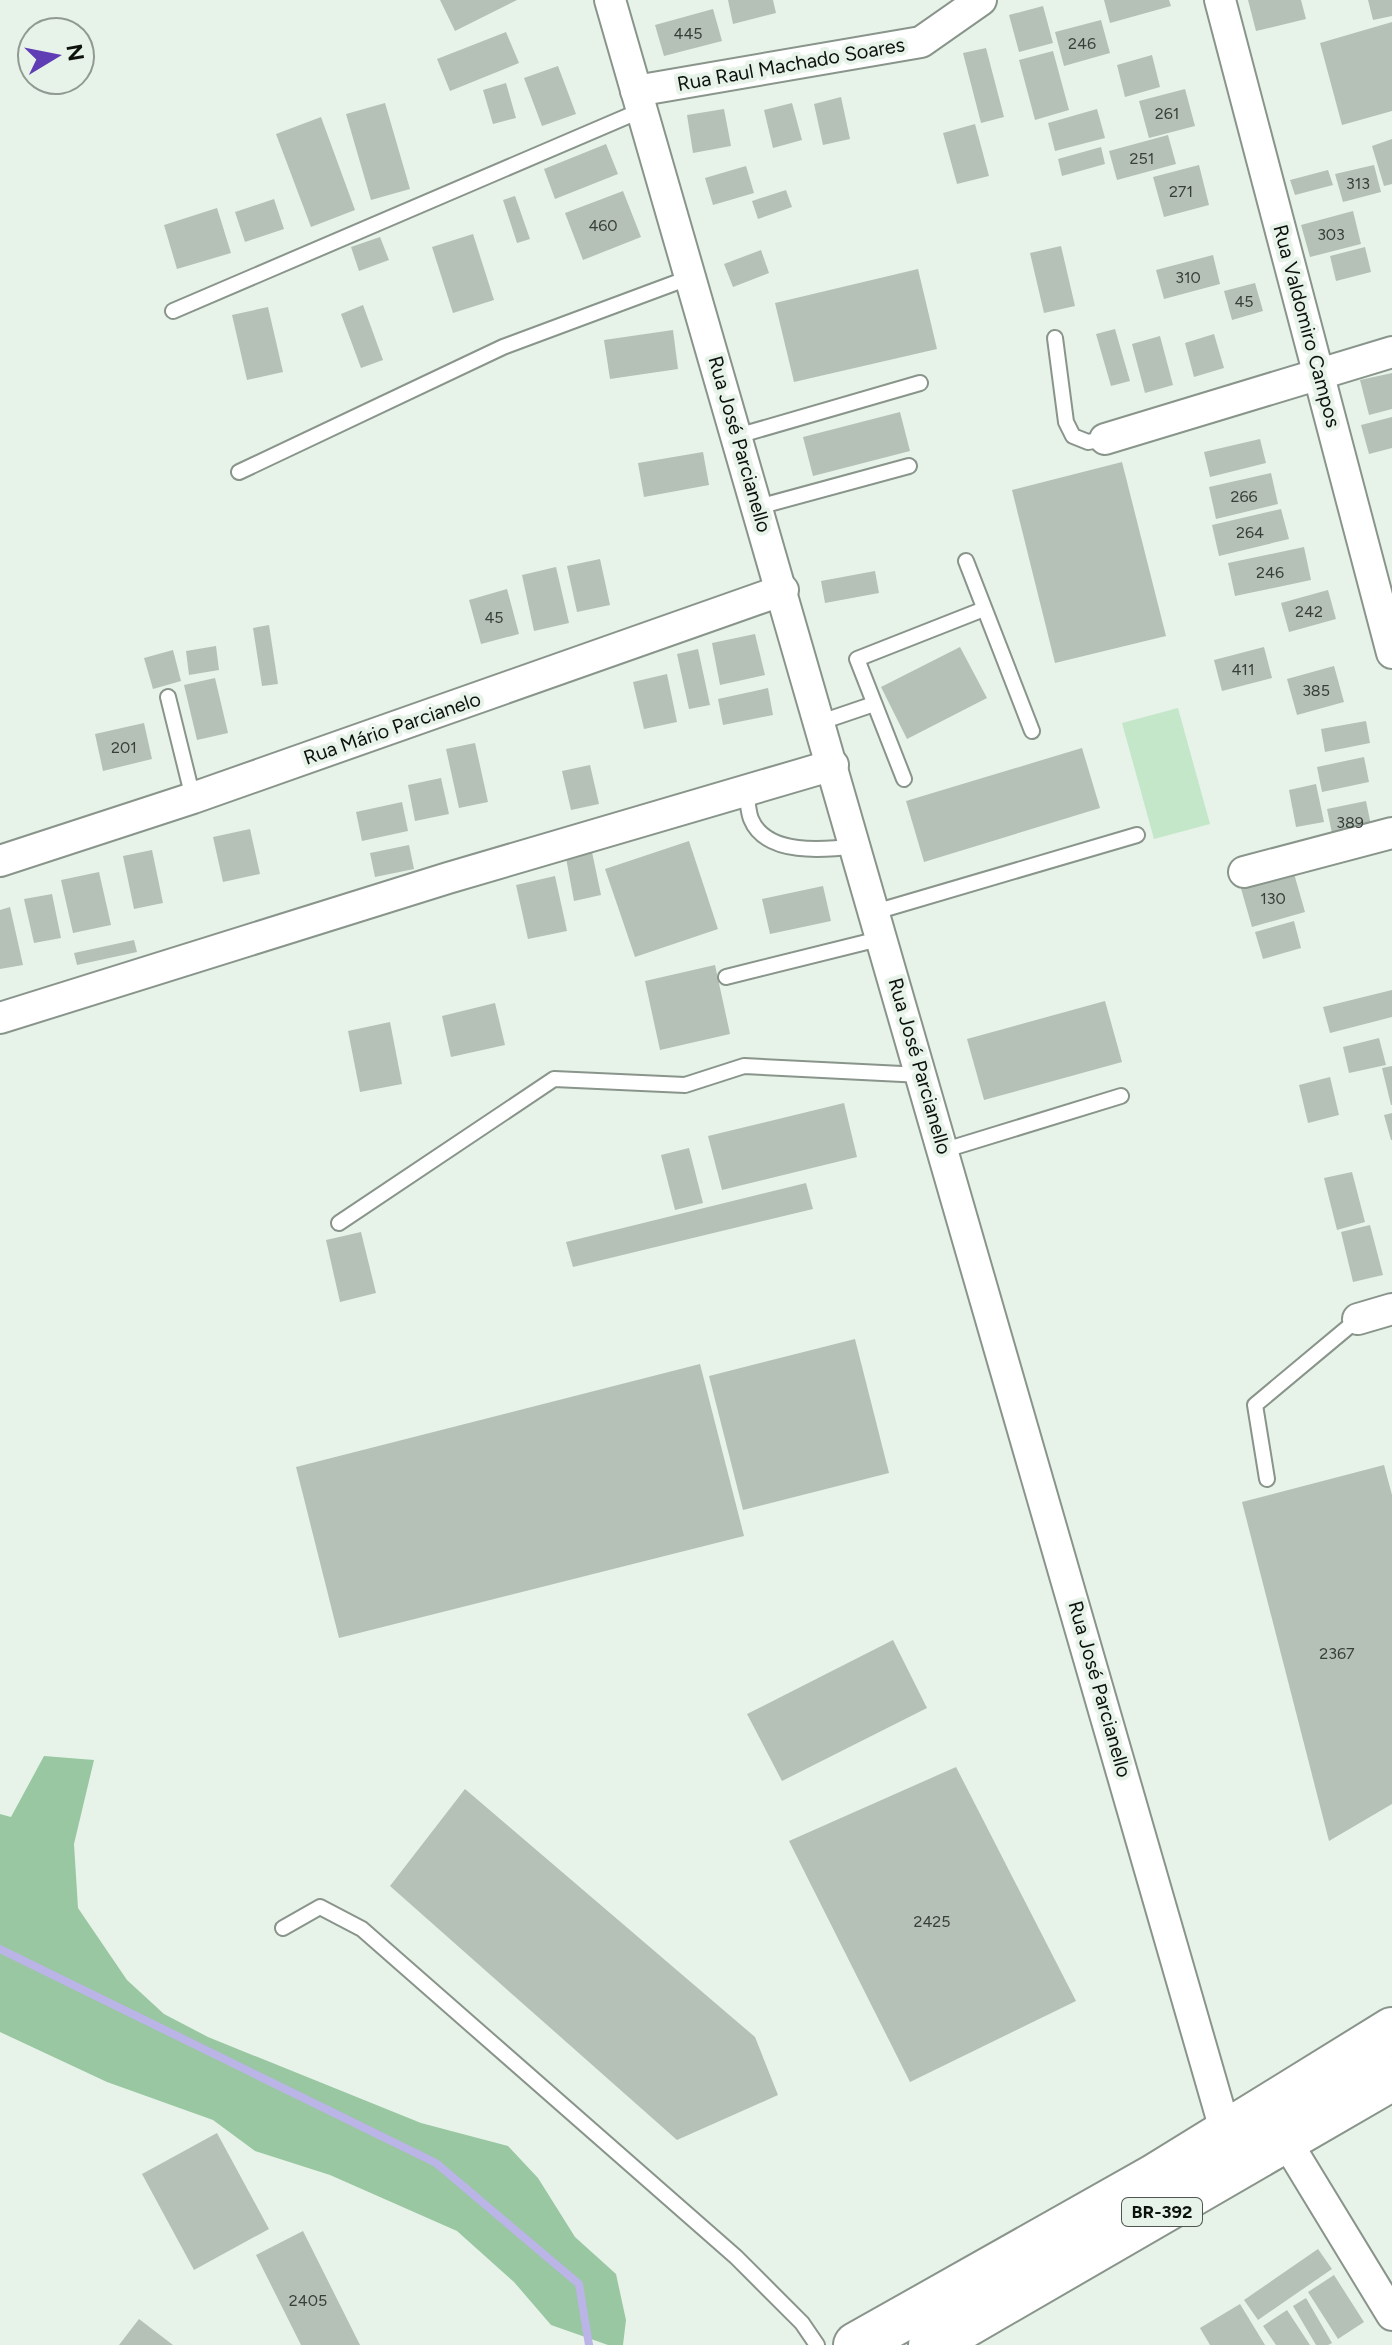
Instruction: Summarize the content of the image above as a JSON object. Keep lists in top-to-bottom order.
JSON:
{
  "streets": {
    "highway": ["BR-392"],
    "street": [
      "Rua Raul Machado Soares",
      "Rua Valdomiro Campos",
      "Rua José Parcianello",
      "Rua Mário Parcianelo"
    ]
  },
  "crossings": [
    ["Rua Raul Machado Soares", "Rua José Parcianello"],
    ["Rua José Parcianello", "Rua Mário Parcianelo"],
    ["Rua José Parcianello", "BR-392"]
  ],
  "house_numbers": [
    "445",
    "246",
    "261",
    "251",
    "313",
    "271",
    "460",
    "303",
    "310",
    "45",
    "266",
    "264",
    "246",
    "242",
    "45",
    "411",
    "385",
    "201",
    "389",
    "130",
    "2367",
    "2425",
    "2405"
  ],
  "north": "right"
}
